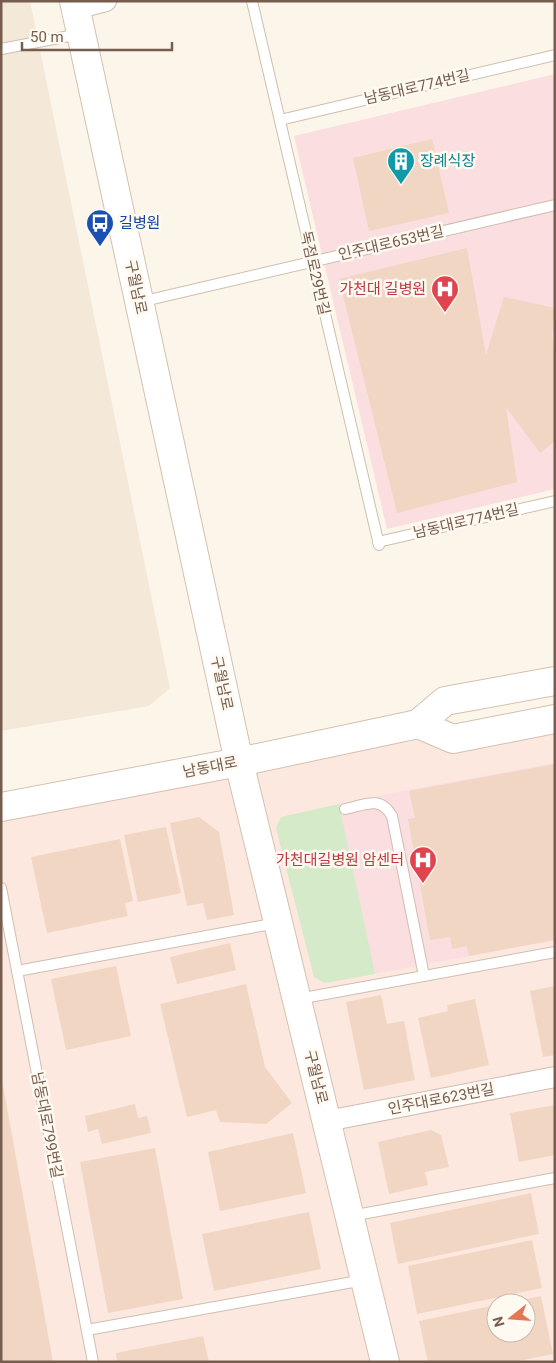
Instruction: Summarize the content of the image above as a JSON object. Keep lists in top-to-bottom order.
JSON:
{
  "streets": {
    "street": ["구월남로", "남동대로", "인주대로623번길"],
    "lane": [
      "남동대로774번길",
      "인주대로653번길",
      "독점로29번길",
      "남동대로799번길"
    ]
  },
  "crossings": [
    ["남동대로774번길", "독점로29번길"],
    ["인주대로653번길", "독점로29번길"],
    ["인주대로653번길", "구월남로"],
    ["구월남로", "남동대로"],
    ["구월남로", "인주대로623번길"]
  ],
  "places": {
    "building": ["장례식장"],
    "bus stop": ["길병원"],
    "hospital": ["가천대 길병원", "가천대길병원 암센터"]
  },
  "scale_bar": "50 m",
  "north": "left"
}
